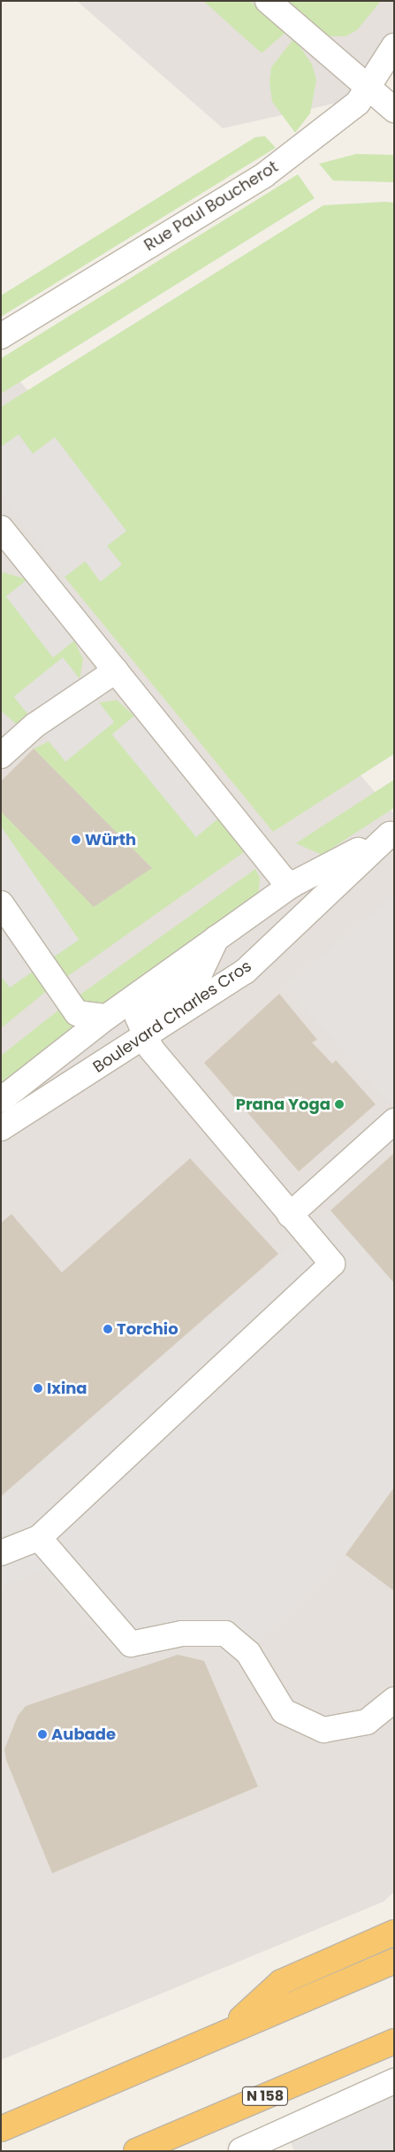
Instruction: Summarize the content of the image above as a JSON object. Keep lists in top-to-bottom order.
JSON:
{
  "streets": {
    "highway": ["N 158"],
    "street": ["Rue Paul Boucherot", "Boulevard Charles Cros"]
  },
  "places": [
    "Würth",
    "Prana Yoga",
    "Torchio",
    "Ixina",
    "Aubade"
  ]
}
